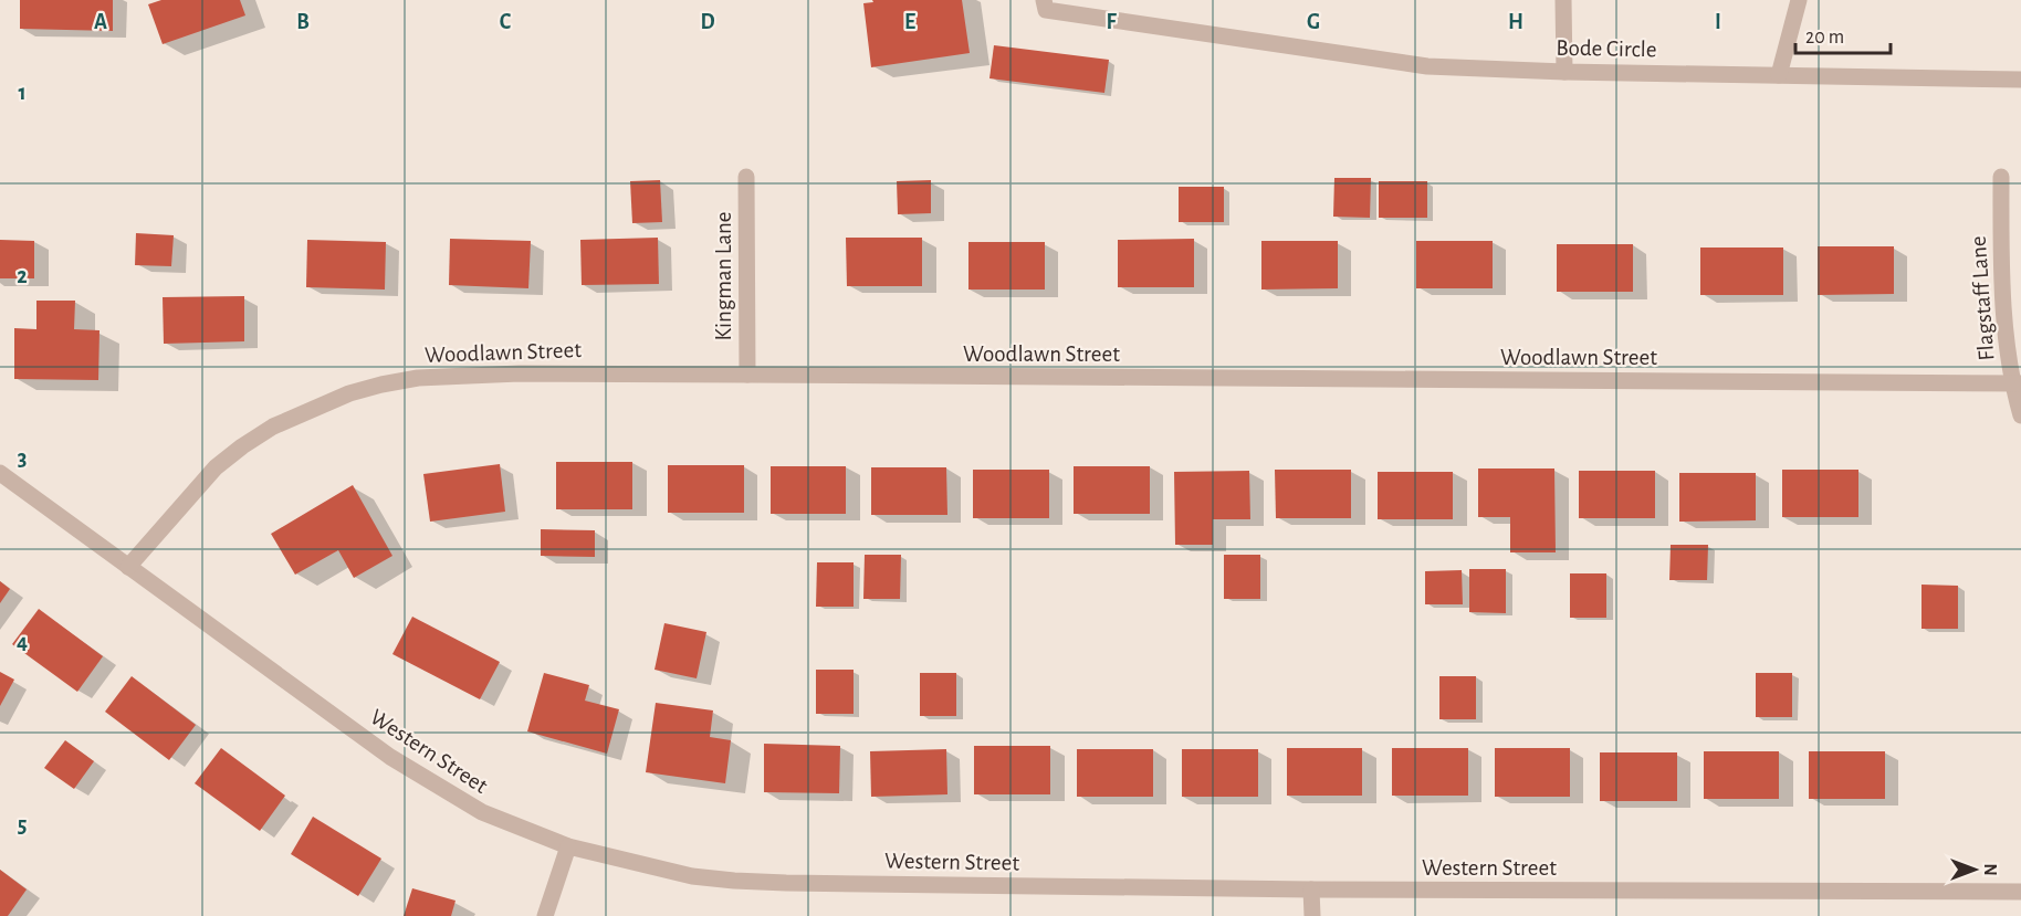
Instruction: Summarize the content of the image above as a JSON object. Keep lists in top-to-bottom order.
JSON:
{
  "streets": {
    "street": [
      "Bode Circle",
      "Kingman Lane",
      "Flagstaff Lane",
      "Woodlawn Street",
      "Western Street"
    ]
  },
  "crossings": [
    ["Kingman Lane", "Woodlawn Street"],
    ["Flagstaff Lane", "Woodlawn Street"],
    ["Woodlawn Street", "Western Street"]
  ],
  "scale_bar": "20 m",
  "north": "right",
  "grid": {
    "columns": [
      "A",
      "B",
      "C",
      "D",
      "E",
      "F",
      "G",
      "H",
      "I"
    ],
    "rows": [
      "1",
      "2",
      "3",
      "4",
      "5"
    ]
  }
}
